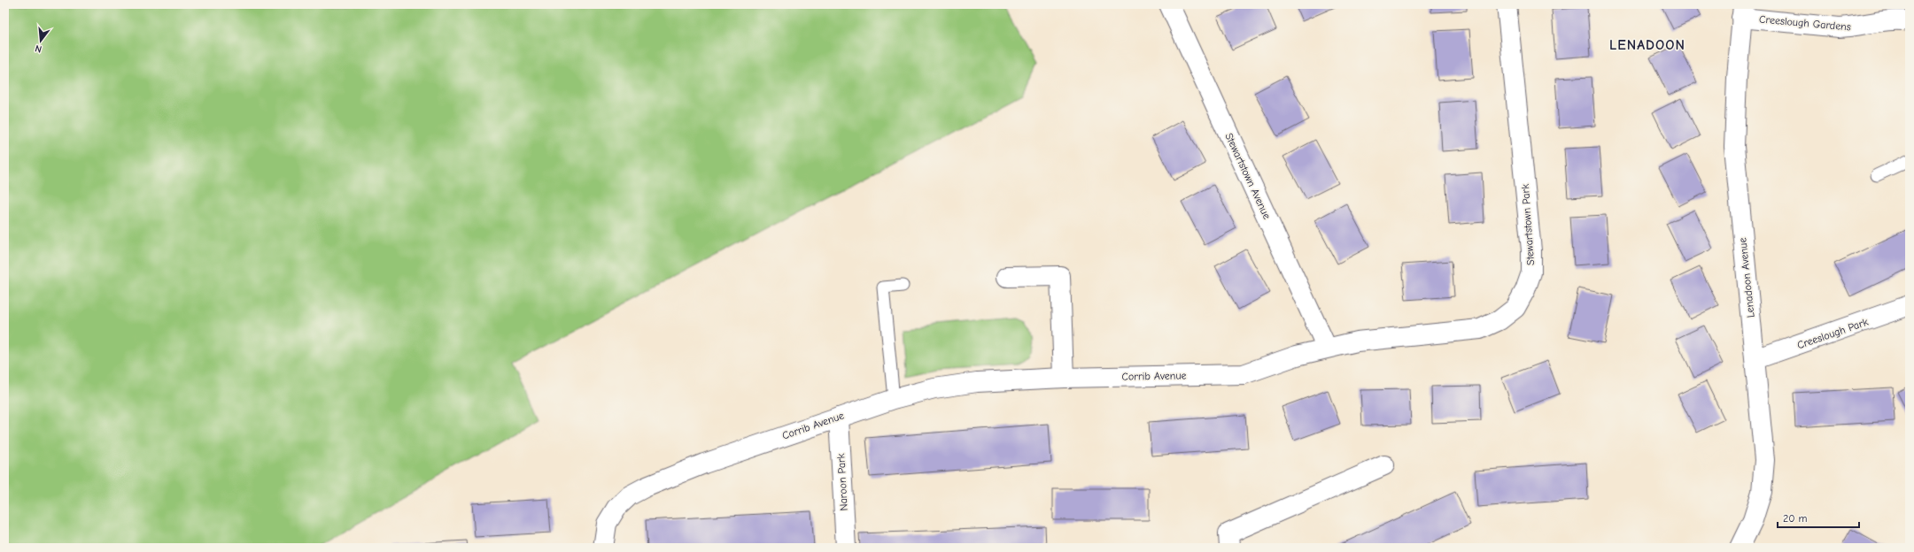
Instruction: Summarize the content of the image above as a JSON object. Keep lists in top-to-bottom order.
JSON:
{
  "streets": {
    "street": [
      "Creeslough Gardens",
      "Stewartstown Avenue",
      "Stewartstown Park",
      "Lenadoon Avenue",
      "Creeslough Park",
      "Corrib Avenue",
      "Naroon Park"
    ]
  },
  "crossings": [
    ["Creeslough Gardens", "Lenadoon Avenue"],
    ["Stewartstown Avenue", "Stewartstown Park"],
    ["Stewartstown Park", "Corrib Avenue"],
    ["Lenadoon Avenue", "Creeslough Park"],
    ["Corrib Avenue", "Naroon Park"]
  ],
  "districts": ["LENADOON"],
  "scale_bar": "20 m",
  "north": "bottom"
}
